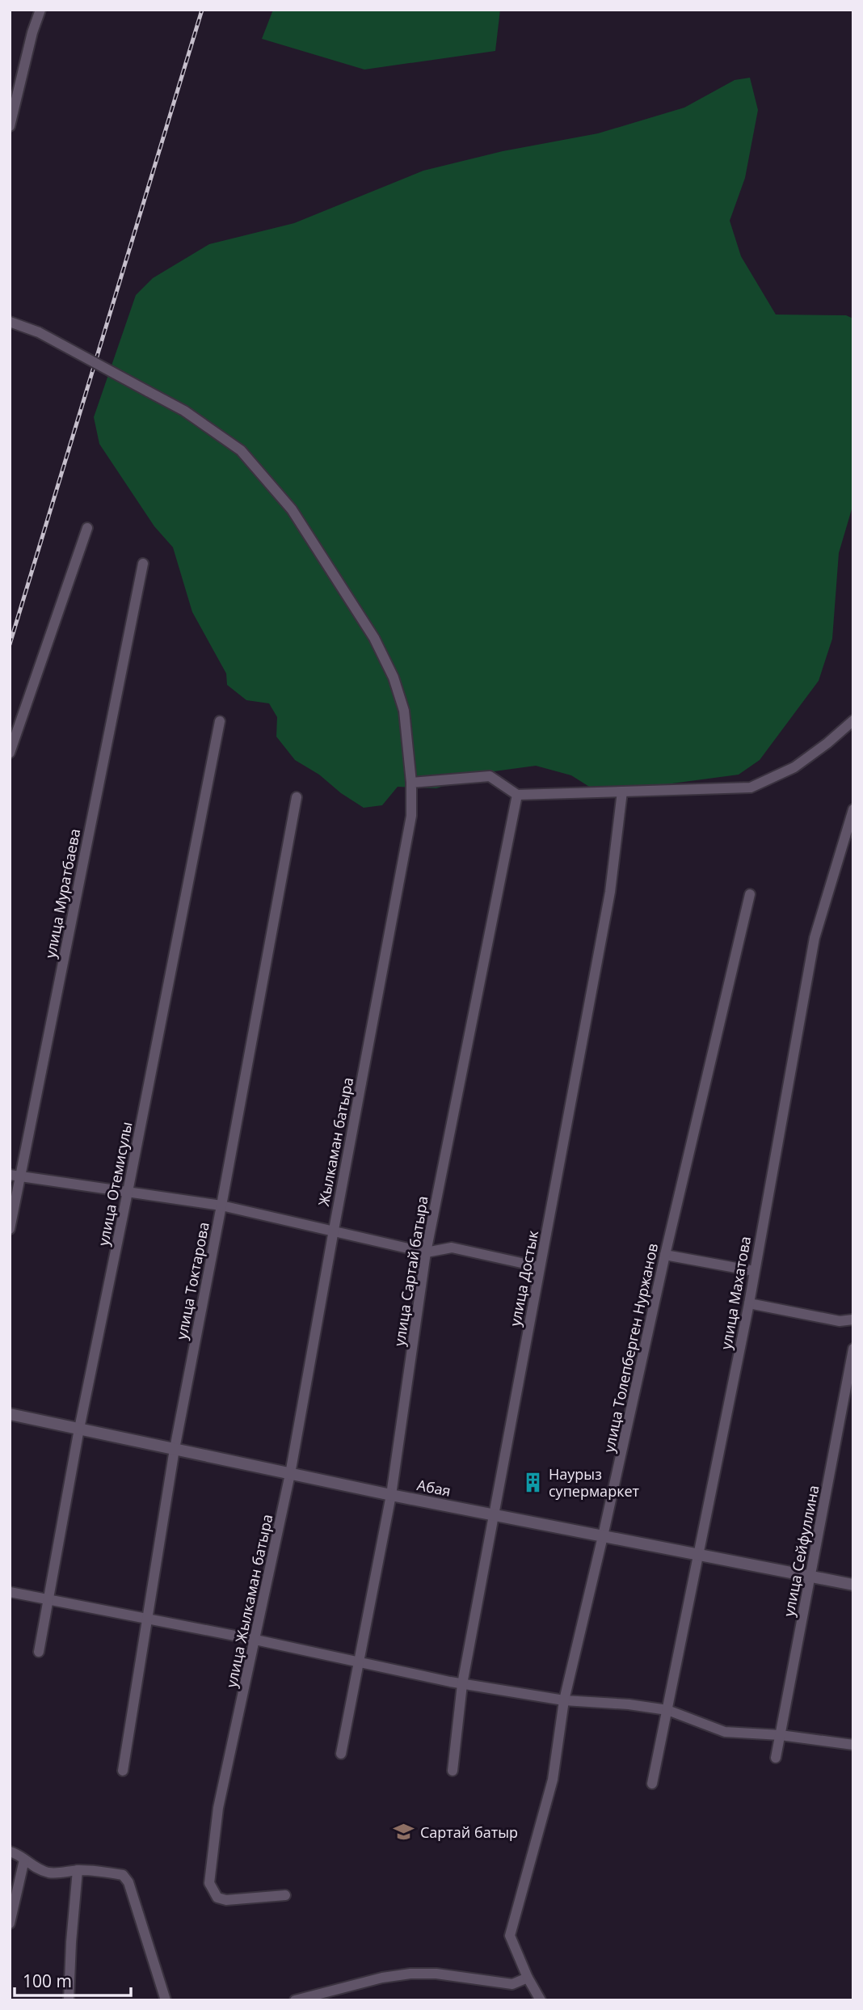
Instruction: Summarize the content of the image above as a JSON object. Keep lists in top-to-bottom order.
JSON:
{
  "streets": {
    "street": [
      "улица Муратбаева",
      "Жылкаман батыра",
      "улица Отемисулы",
      "улица Сартай батыра",
      "улица Достык",
      "улица Токтарова",
      "улица Махатова",
      "улица Толепберген Нуржанов",
      "Абая",
      "улица Сейфуллина",
      "улица Жылкаман батыра"
    ]
  },
  "crossings": [
    ["Жылкаман батыра", "Абая"],
    ["Жылкаман батыра", "улица Жылкаман батыра"],
    ["улица Отемисулы", "Абая"],
    ["улица Сартай батыра", "Абая"],
    ["улица Достык", "Абая"],
    ["улица Токтарова", "Абая"],
    ["улица Махатова", "Абая"],
    ["улица Толепберген Нуржанов", "Абая"],
    ["Абая", "улица Сейфуллина"],
    ["Абая", "улица Жылкаман батыра"]
  ],
  "places": {
    "building": ["Наурыз супермаркет"],
    "school or university": ["Сартай батыр"]
  },
  "scale_bar": "100 m"
}
